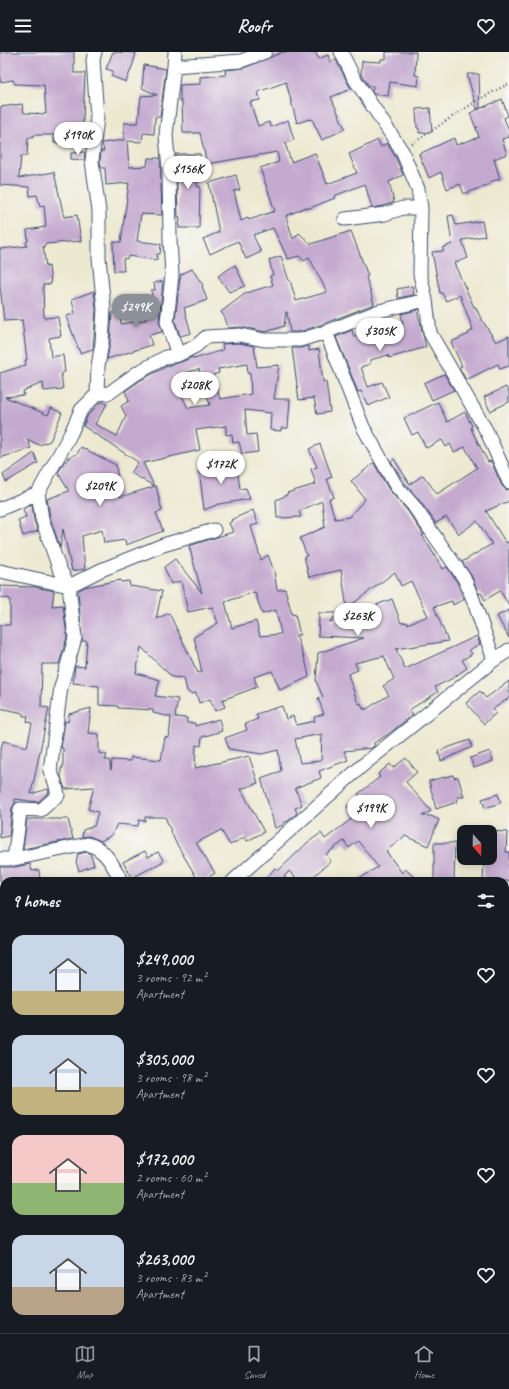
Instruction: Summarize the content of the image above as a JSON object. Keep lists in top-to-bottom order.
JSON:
{
  "north": "bottom",
  "page": {
    "header": "Roofr",
    "price": [
      "$190K",
      "$156K",
      "$249K",
      "$305K",
      "$208K",
      "$172K",
      "$209K",
      "$263K",
      "$199K"
    ],
    "heading": "9 homes",
    "list": [
      {
        "name": "$249,000",
        "note": "3 rooms · 92 m² · Apartment"
      },
      {
        "name": "$305,000",
        "note": "3 rooms · 98 m² · Apartment"
      },
      {
        "name": "$172,000",
        "note": "2 rooms · 60 m² · Apartment"
      },
      {
        "name": "$263,000",
        "note": "3 rooms · 83 m² · Apartment"
      }
    ],
    "tabs": ["Map", "Saved", "Home"]
  }
}
